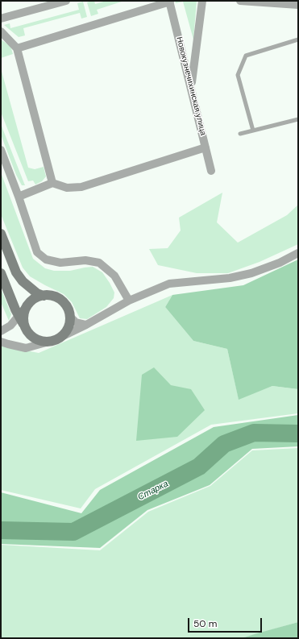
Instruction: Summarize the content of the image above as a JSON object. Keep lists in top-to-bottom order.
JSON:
{
  "streets": {
    "street": ["Новокузнечихинская улица"]
  },
  "water": ["Старка"],
  "scale_bar": "50 m"
}
